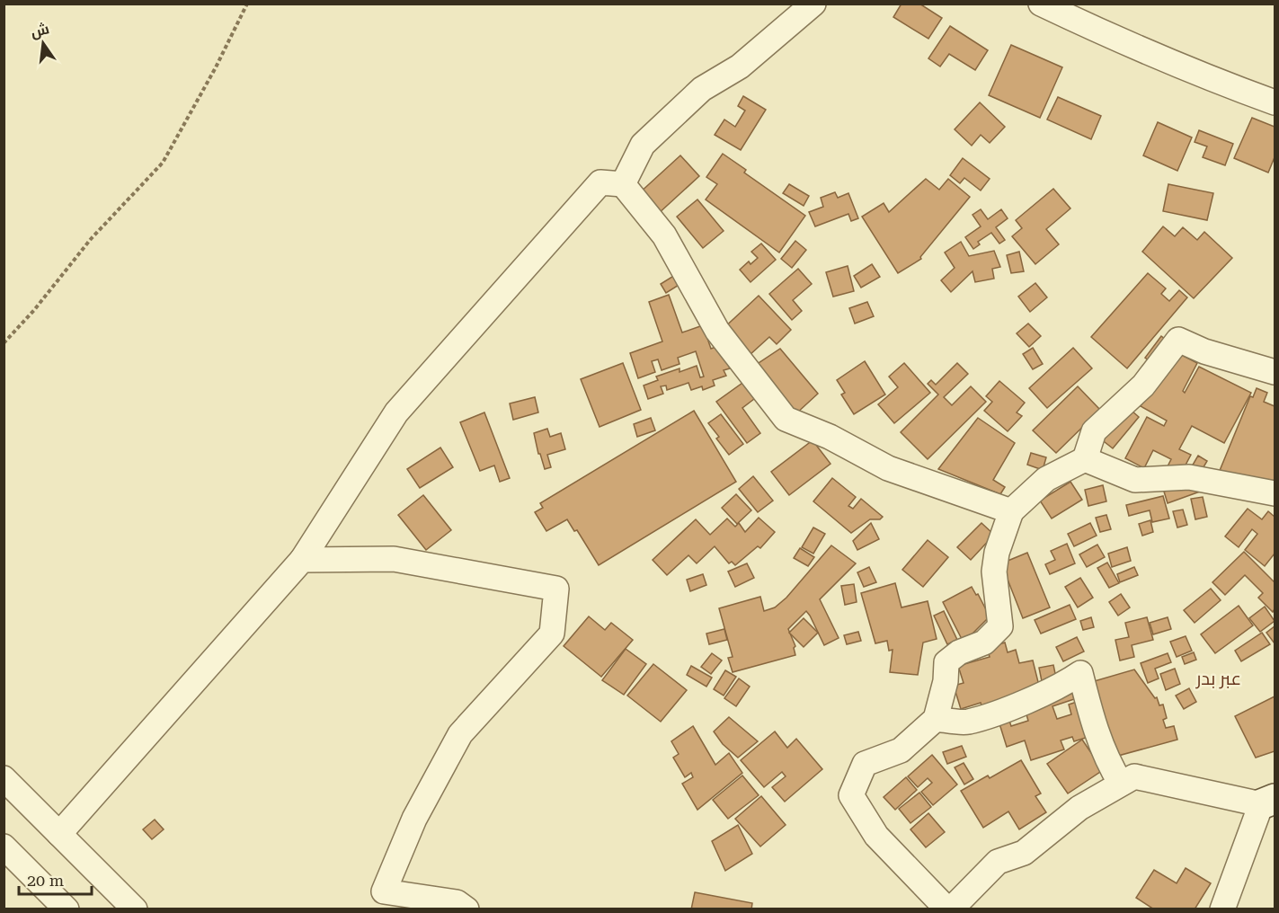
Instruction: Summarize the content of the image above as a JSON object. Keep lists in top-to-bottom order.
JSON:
{
  "districts": ["عبر بدر"],
  "scale_bar": "20 m",
  "north": "top"
}
